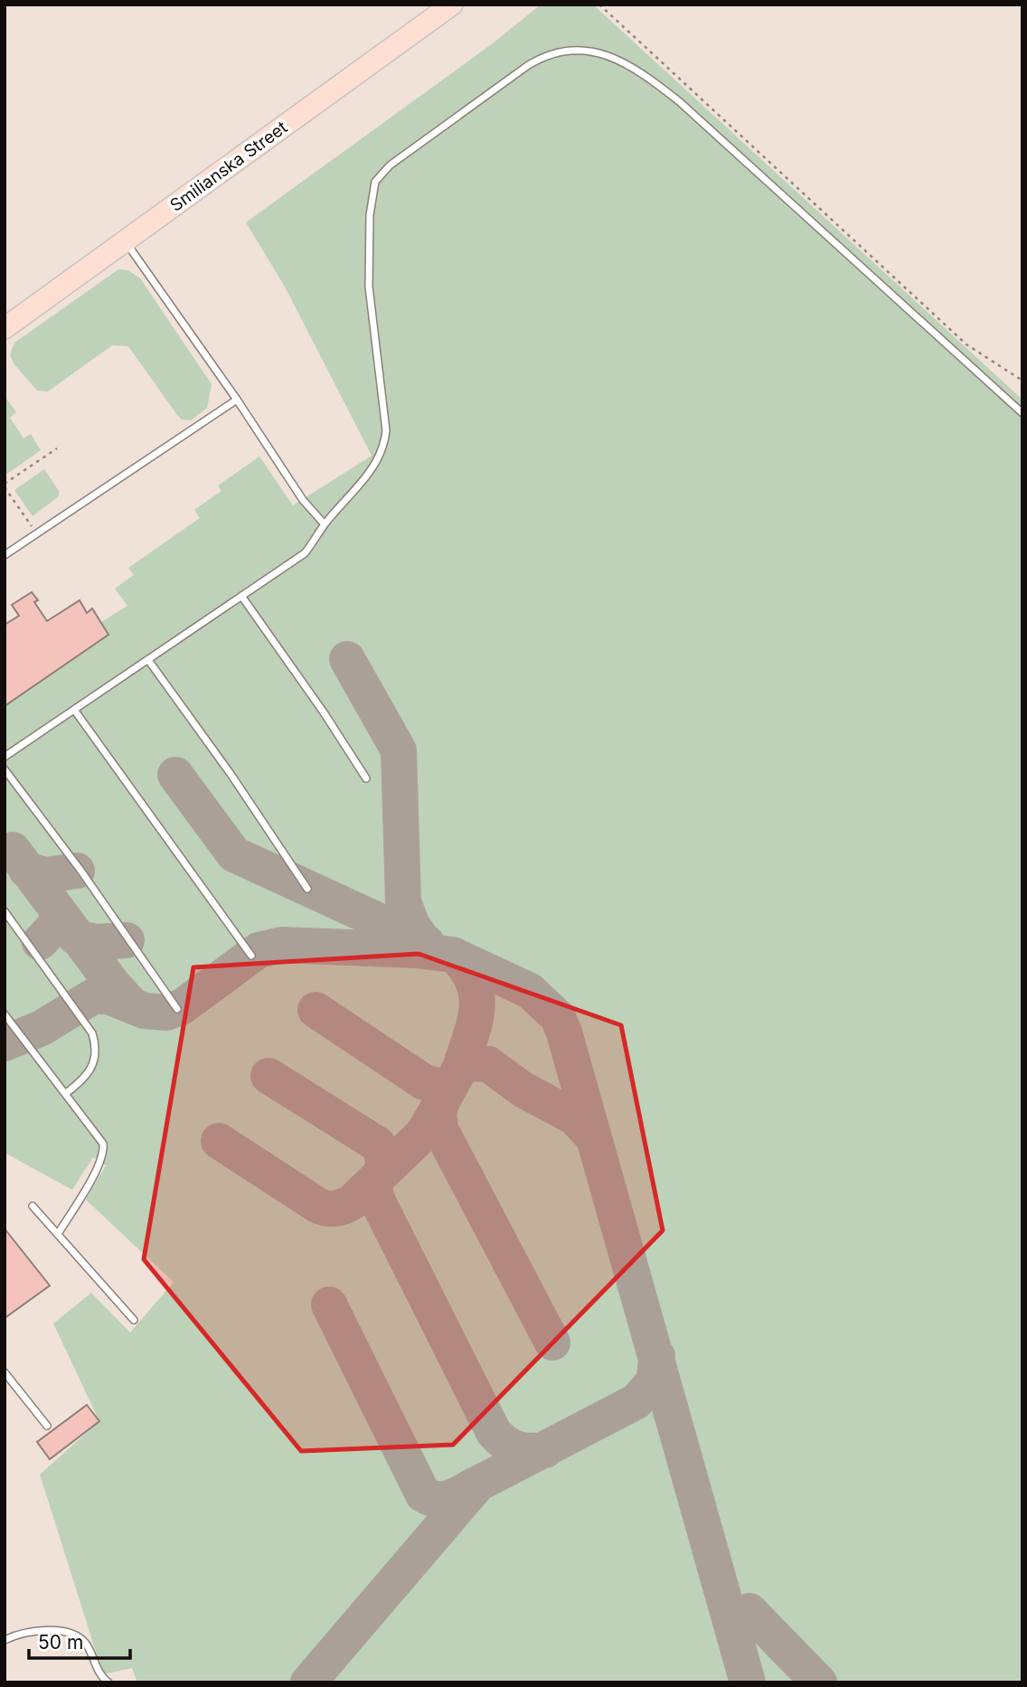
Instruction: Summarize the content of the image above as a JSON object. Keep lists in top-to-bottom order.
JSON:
{
  "streets": {
    "main road": ["Smilianska Street"]
  },
  "scale_bar": "50 m"
}
